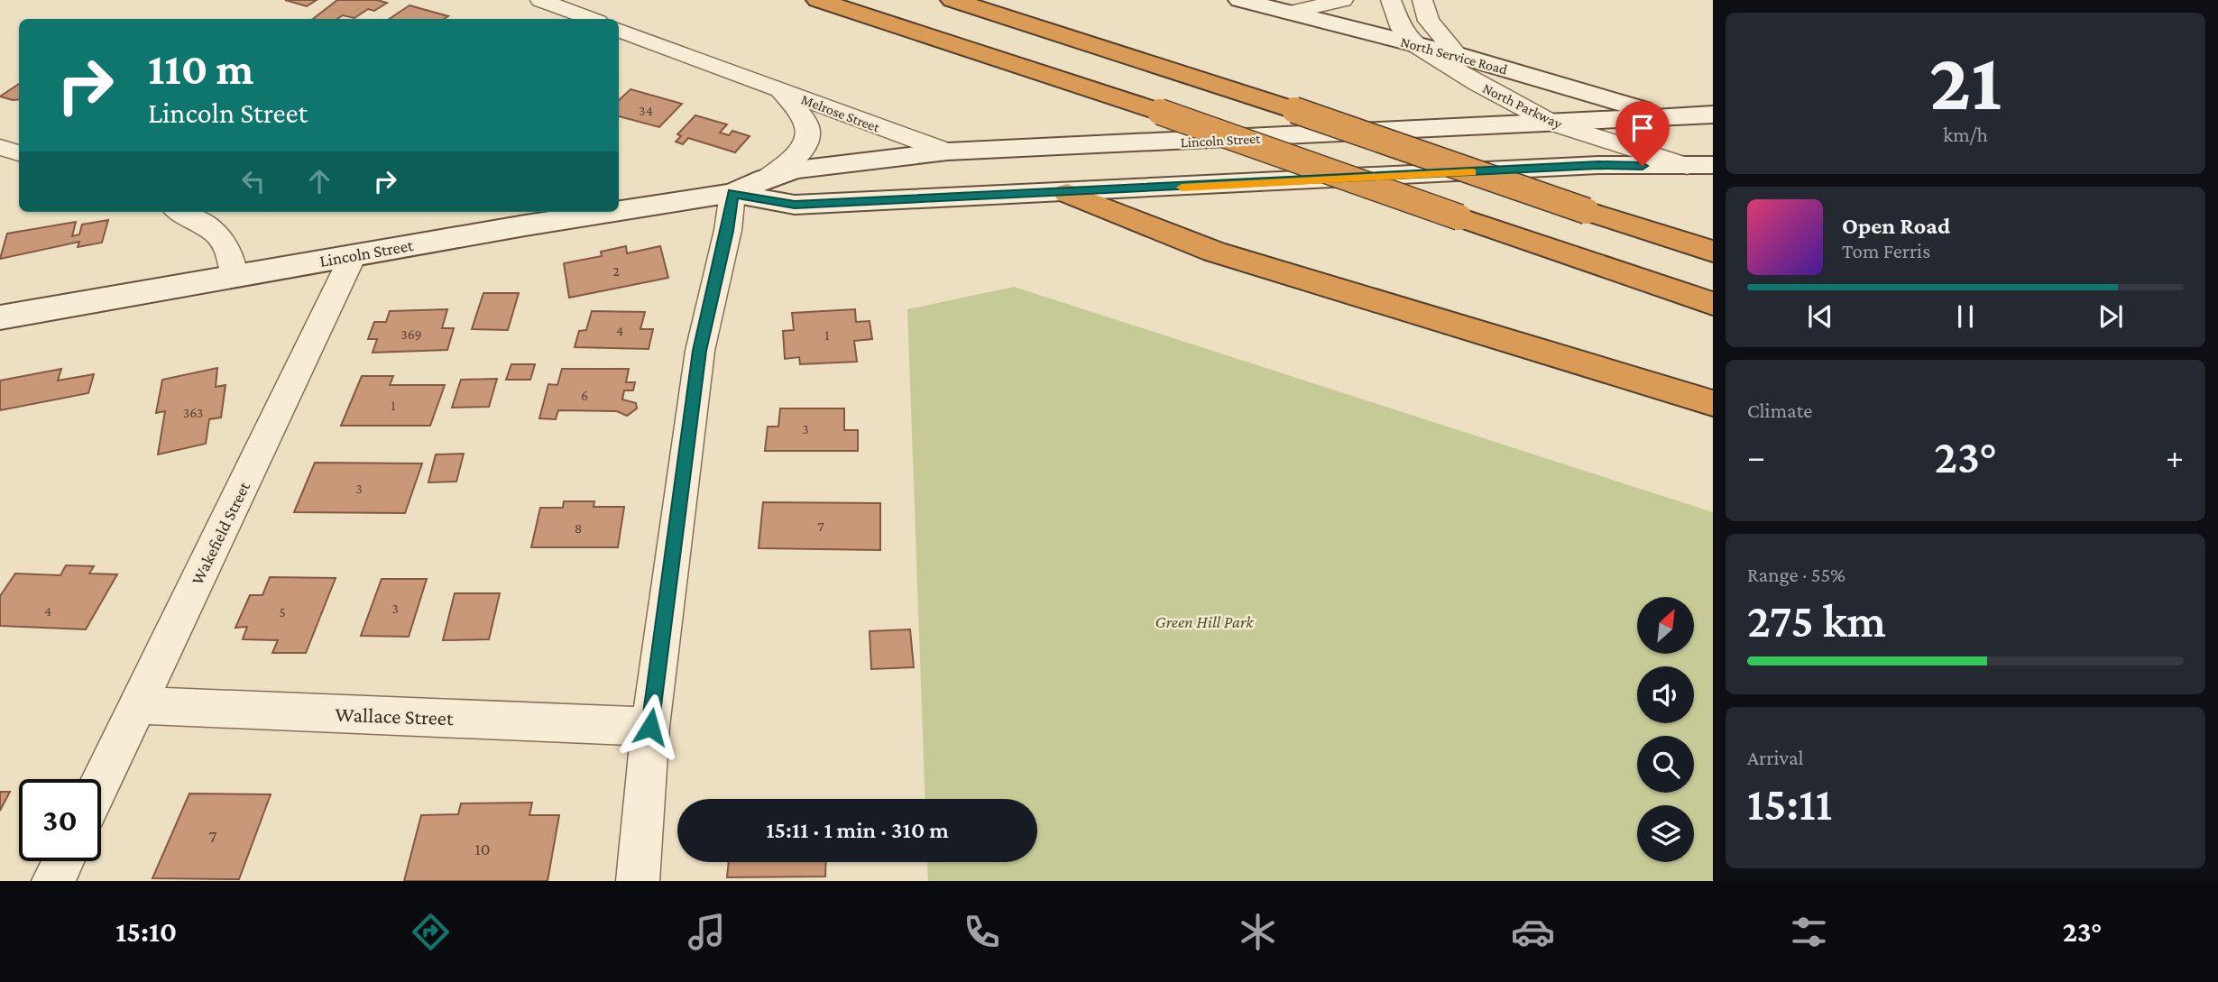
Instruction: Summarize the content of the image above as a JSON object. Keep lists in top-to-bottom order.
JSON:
{
  "streets": {
    "main road": ["North Service Road", "Melrose Street", "Lincoln Street"],
    "street": ["North Parkway", "Wakefield Street", "Wallace Street"]
  },
  "crossings": [
    ["North Service Road", "North Parkway"],
    ["North Service Road", "Lincoln Street"],
    ["North Parkway", "Lincoln Street"],
    ["Melrose Street", "Lincoln Street"],
    ["Lincoln Street", "Wakefield Street"],
    ["Wakefield Street", "Wallace Street"]
  ],
  "parks": ["Green Hill Park"],
  "house_numbers": [
    "34",
    "2",
    "4",
    "369",
    "1",
    "6",
    "1",
    "363",
    "3",
    "3",
    "7",
    "8",
    "3",
    "4",
    "5",
    "7",
    "10"
  ],
  "north": "top right",
  "page": {
    "tile": [
      ["21", "km/h"],
      "Climate",
      ["Range · 55%", "275 km"],
      ["Arrival", "15:11"]
    ],
    "turn": ["110 m", "Lincoln Street"],
    "song": ["Open Road", "Tom Ferris"],
    "heat": ["−", "23°", "+"],
    "limit": "30",
    "trip": "15:11 · 1 min · 310 m",
    "tabs": ["15:10", "23°"]
  }
}
